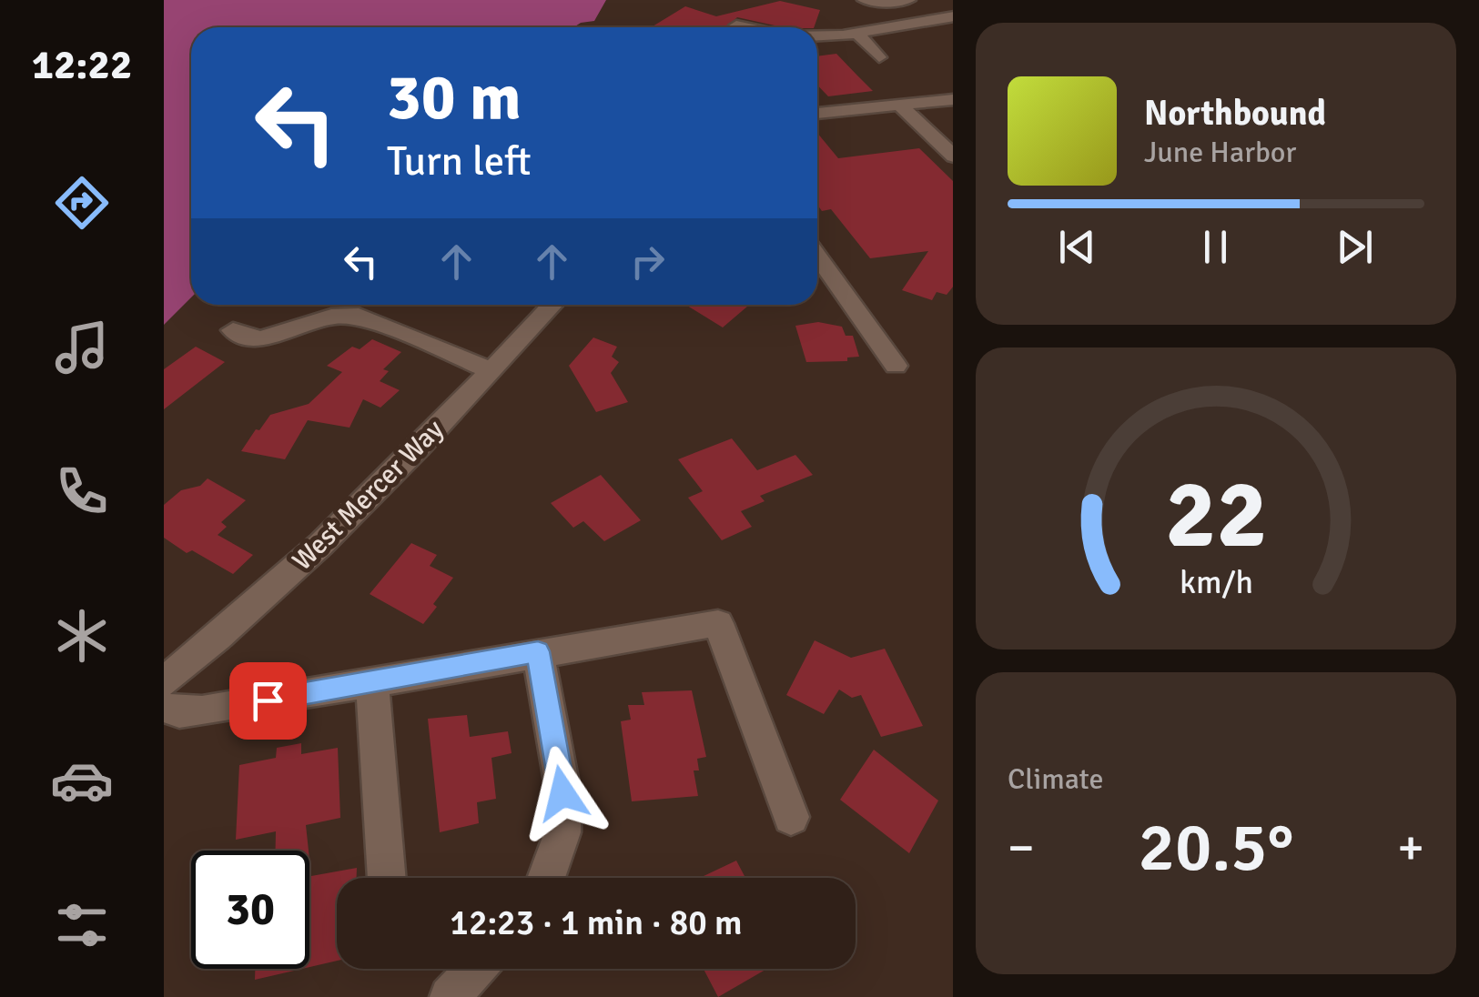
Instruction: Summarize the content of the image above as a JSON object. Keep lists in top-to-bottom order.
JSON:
{
  "streets": {
    "street": ["West Mercer Way"]
  },
  "page": {
    "tabs": "12:22",
    "turn": ["30 m", "Turn left"],
    "song": ["Northbound", "June Harbor"],
    "tile": "Climate",
    "heat": ["−", "20.5°", "+"],
    "limit": "30",
    "trip": "12:23 · 1 min · 80 m",
    "gauge": ["22", "km/h"]
  }
}
